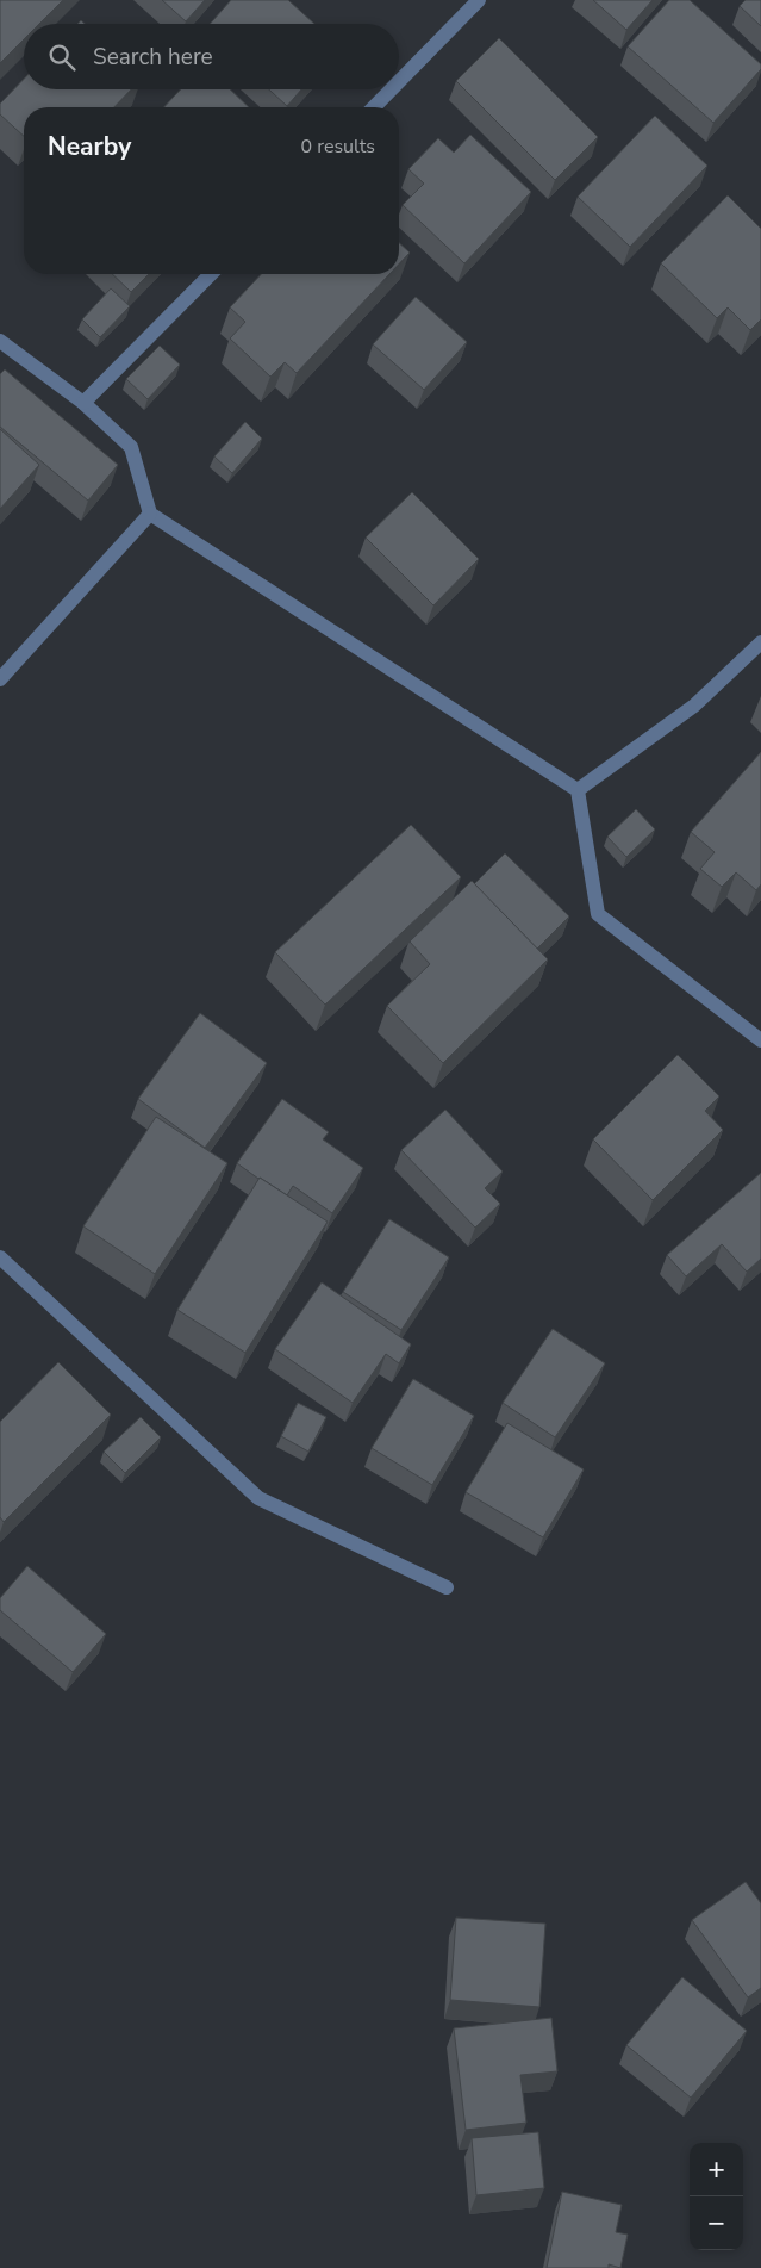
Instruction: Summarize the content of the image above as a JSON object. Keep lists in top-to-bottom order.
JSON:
{
  "page": {
    "search": "Search here",
    "heading": ["Nearby", "0 results"],
    "map_buttons": ["+", "−"]
  }
}
